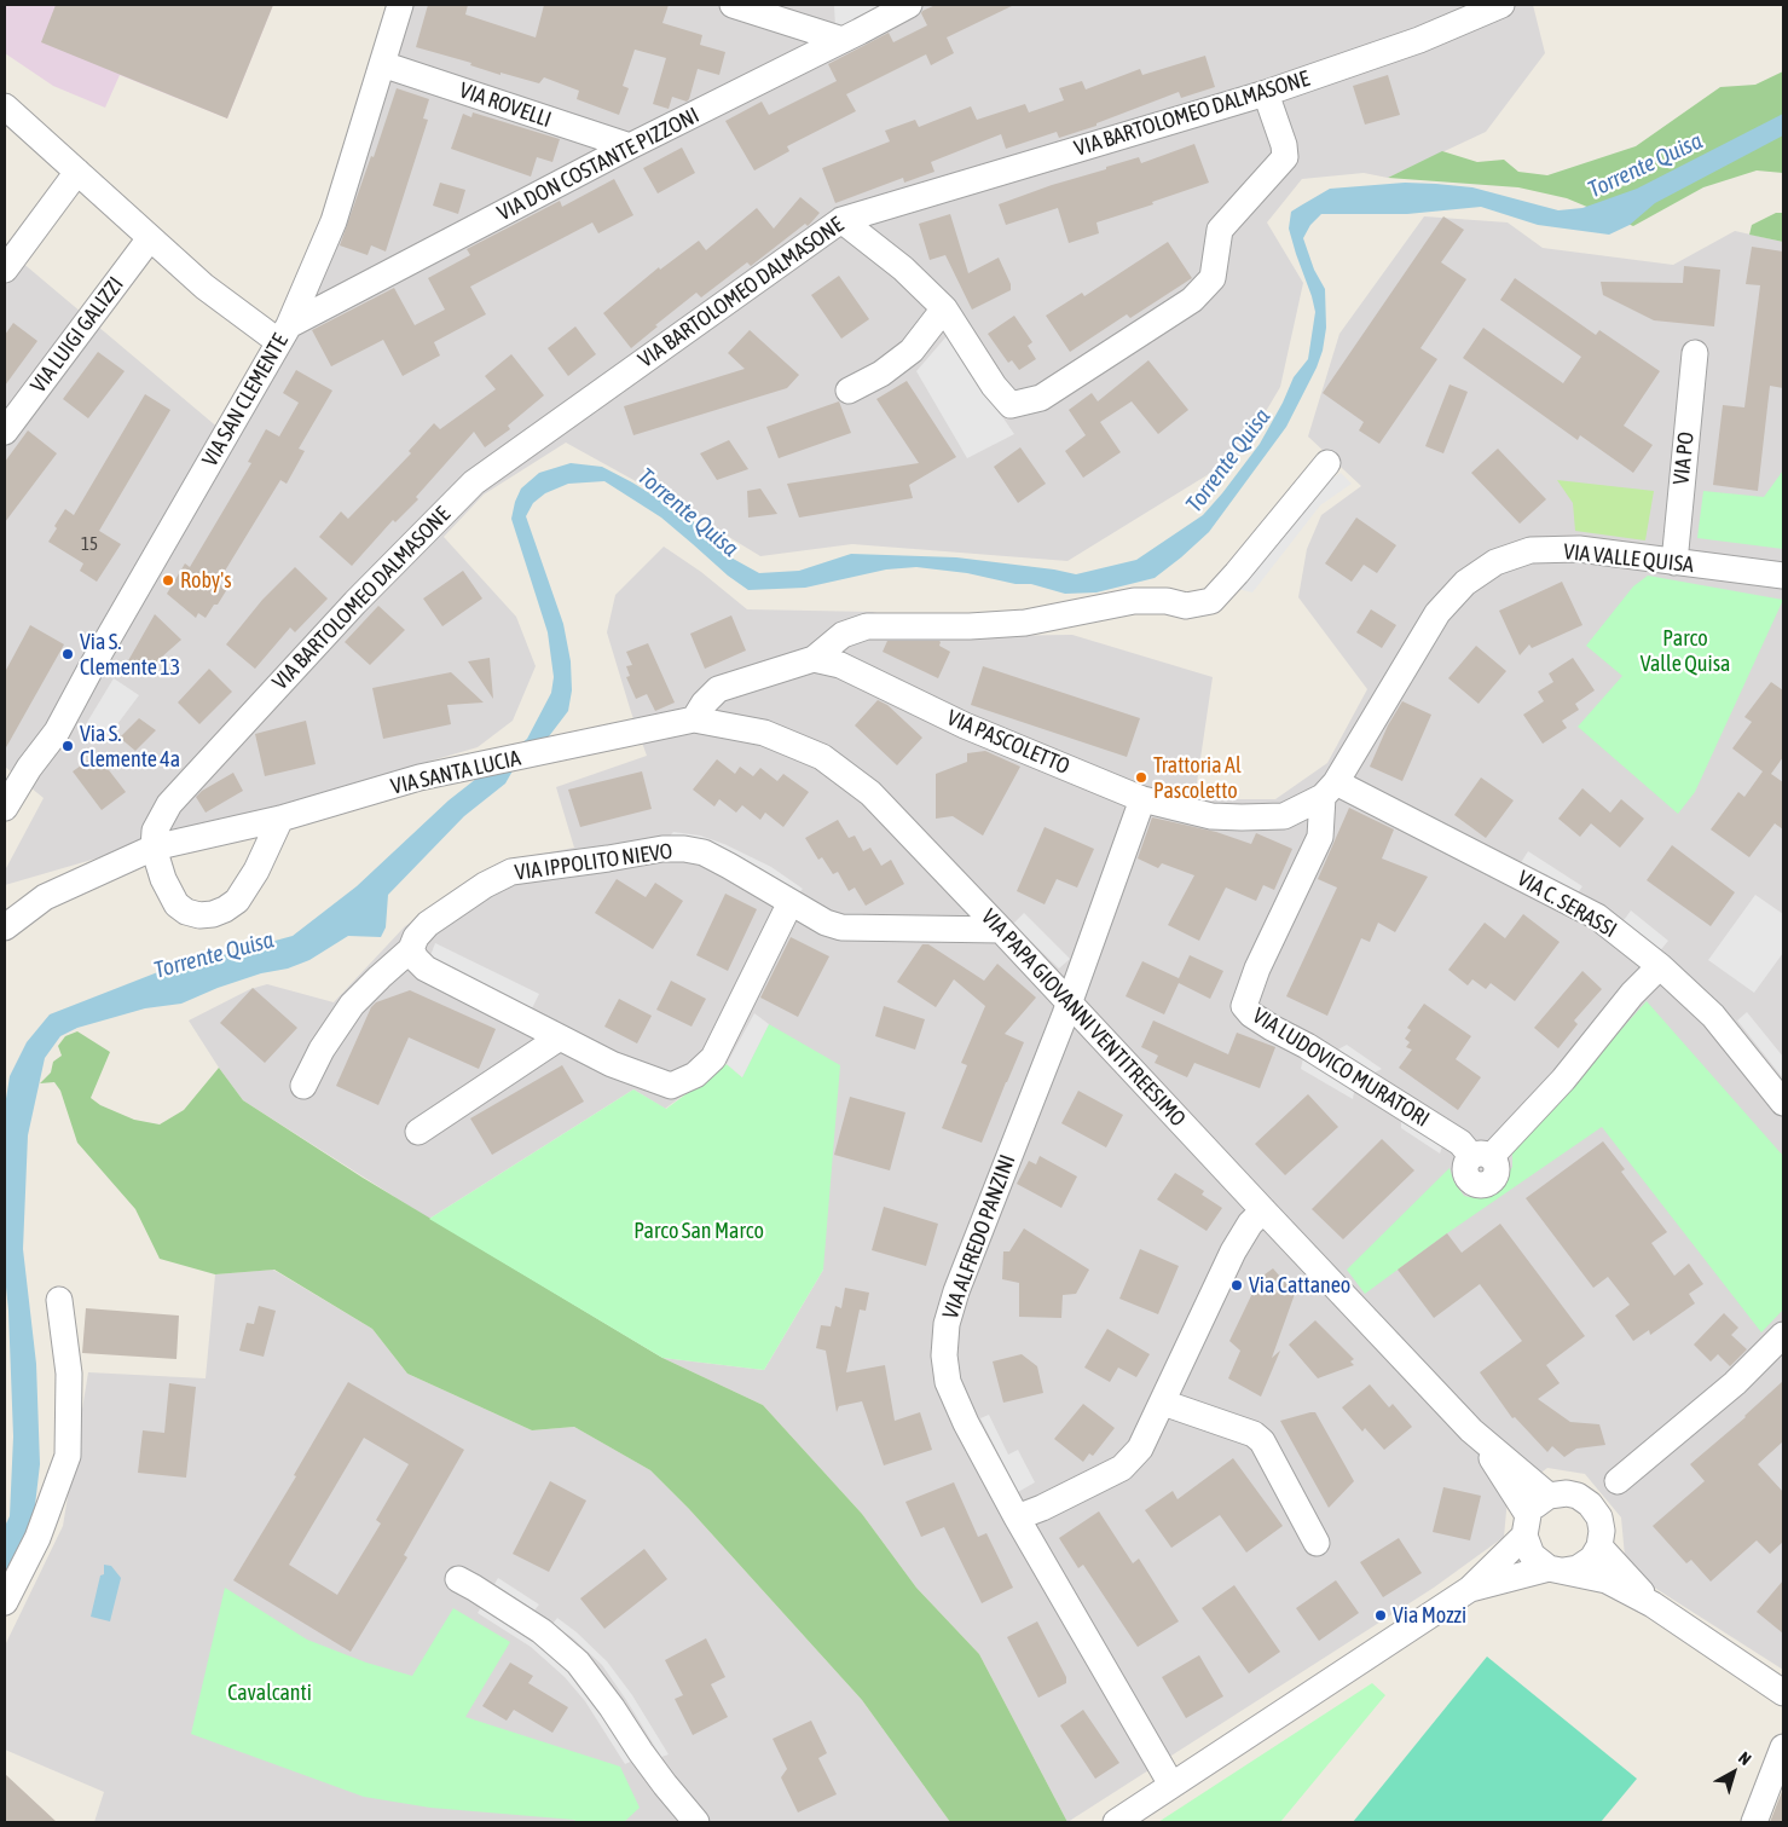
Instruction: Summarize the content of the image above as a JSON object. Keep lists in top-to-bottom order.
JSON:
{
  "streets": {
    "street": [
      "VIA ROVELLI",
      "VIA BARTOLOMEO DALMASONE",
      "VIA DON COSTANTE PIZZONI",
      "VIA LUIGI GALIZZI",
      "VIA SAN CLEMENTE",
      "VIA PO",
      "VIA VALLE QUISA",
      "VIA PASCOLETTO",
      "VIA SANTA LUCIA",
      "VIA IPPOLITO NIEVO",
      "VIA C. SERASSI",
      "VIA PAPA GIOVANNI VENTITREESIMO",
      "VIA LUDOVICO MURATORI",
      "VIA ALFREDO PANZINI"
    ]
  },
  "crossings": [
    ["VIA ROVELLI", "VIA DON COSTANTE PIZZONI"],
    ["VIA ROVELLI", "VIA SAN CLEMENTE"],
    ["VIA BARTOLOMEO DALMASONE", "VIA SANTA LUCIA"],
    ["VIA DON COSTANTE PIZZONI", "VIA SAN CLEMENTE"],
    ["VIA PO", "VIA VALLE QUISA"],
    ["VIA VALLE QUISA", "VIA PASCOLETTO"],
    ["VIA VALLE QUISA", "VIA C. SERASSI"],
    ["VIA VALLE QUISA", "VIA LUDOVICO MURATORI"],
    ["VIA PASCOLETTO", "VIA C. SERASSI"],
    ["VIA PASCOLETTO", "VIA LUDOVICO MURATORI"],
    ["VIA PASCOLETTO", "VIA ALFREDO PANZINI"],
    ["VIA SANTA LUCIA", "VIA PAPA GIOVANNI VENTITREESIMO"],
    ["VIA IPPOLITO NIEVO", "VIA PAPA GIOVANNI VENTITREESIMO"],
    ["VIA C. SERASSI", "VIA LUDOVICO MURATORI"],
    ["VIA PAPA GIOVANNI VENTITREESIMO", "VIA ALFREDO PANZINI"]
  ],
  "water": ["Torrente Quisa"],
  "parks": ["Parco Valle Quisa", "Parco San Marco", "Cavalcanti"],
  "places": [
    "Roby's",
    "Via S. Clemente 13",
    "Via S. Clemente 4a",
    "Trattoria Al Pascoletto",
    "Via Cattaneo",
    "Via Mozzi"
  ],
  "house_numbers": ["15"],
  "north": "top right"
}
